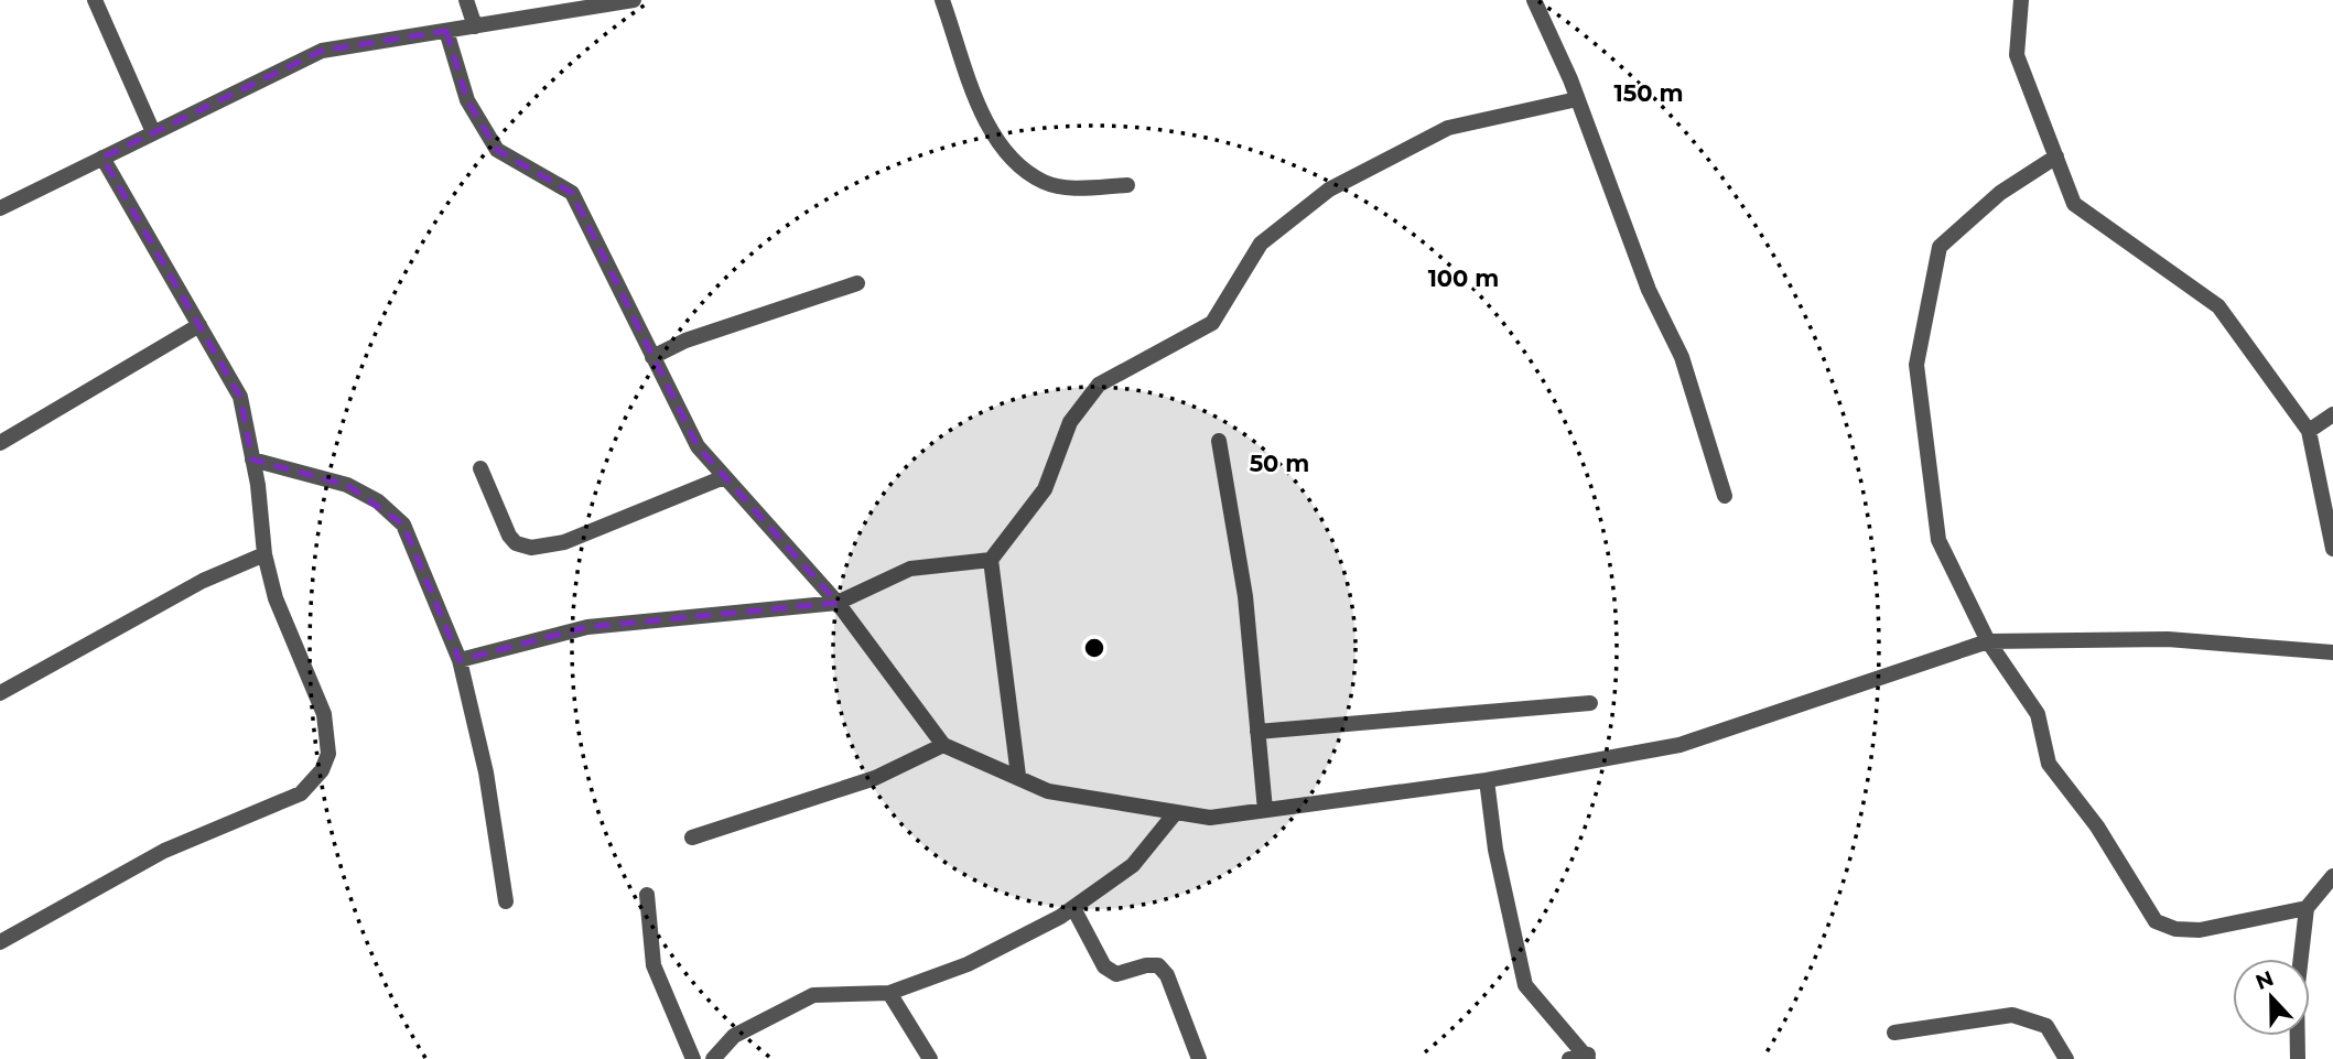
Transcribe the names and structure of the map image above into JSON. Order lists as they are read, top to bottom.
{
  "north": "top",
  "rings": ["150 m", "100 m", "50 m"]
}
